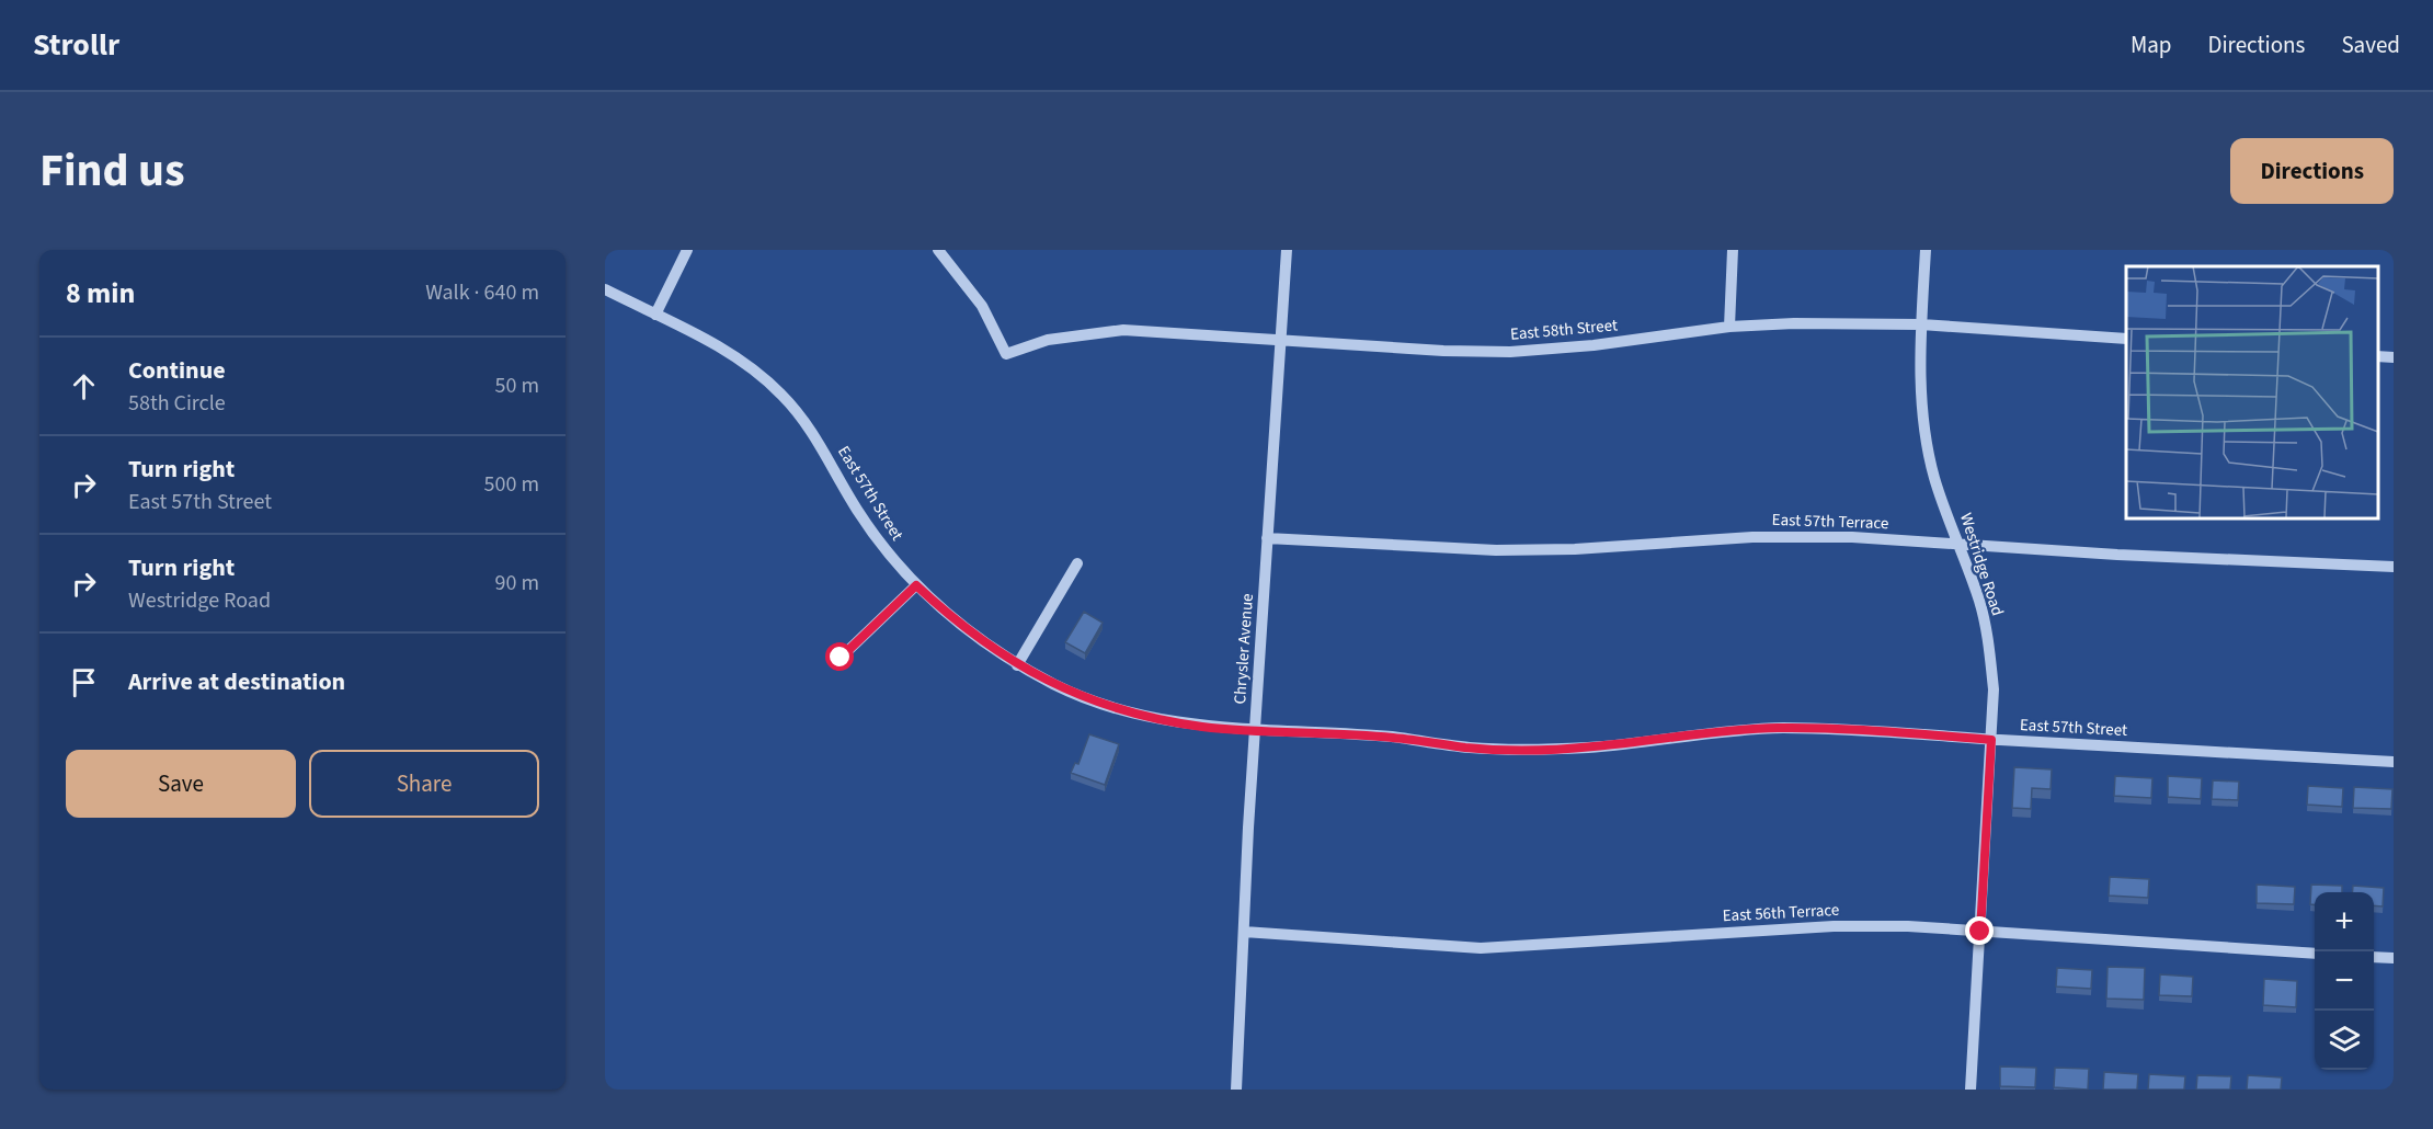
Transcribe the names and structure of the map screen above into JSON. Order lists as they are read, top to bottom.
{
  "streets": {
    "street": [
      "East 58th Street",
      "East 57th Street",
      "East 57th Terrace",
      "Westridge Road",
      "Chrysler Avenue",
      "East 56th Terrace"
    ]
  },
  "crossings": [
    ["East 58th Street", "Westridge Road"],
    ["East 58th Street", "Chrysler Avenue"],
    ["East 57th Street", "Westridge Road"],
    ["East 57th Street", "Chrysler Avenue"],
    ["East 57th Terrace", "Westridge Road"],
    ["East 57th Terrace", "Chrysler Avenue"],
    ["Westridge Road", "East 56th Terrace"],
    ["Chrysler Avenue", "East 56th Terrace"]
  ],
  "page": {
    "header": "Strollr",
    "nav": ["Map", "Directions", "Saved"],
    "title": "Find us",
    "buttons": [
      "Directions",
      ["Save", "Share"]
    ],
    "heading": ["8 min", "Walk · 640 m"],
    "list": [
      ["Continue", "58th Circle", "50 m"],
      ["Turn right", "East 57th Street", "500 m"],
      ["Turn right", "Westridge Road", "90 m"],
      "Arrive at destination"
    ],
    "map_buttons": ["+", "−"]
  }
}
